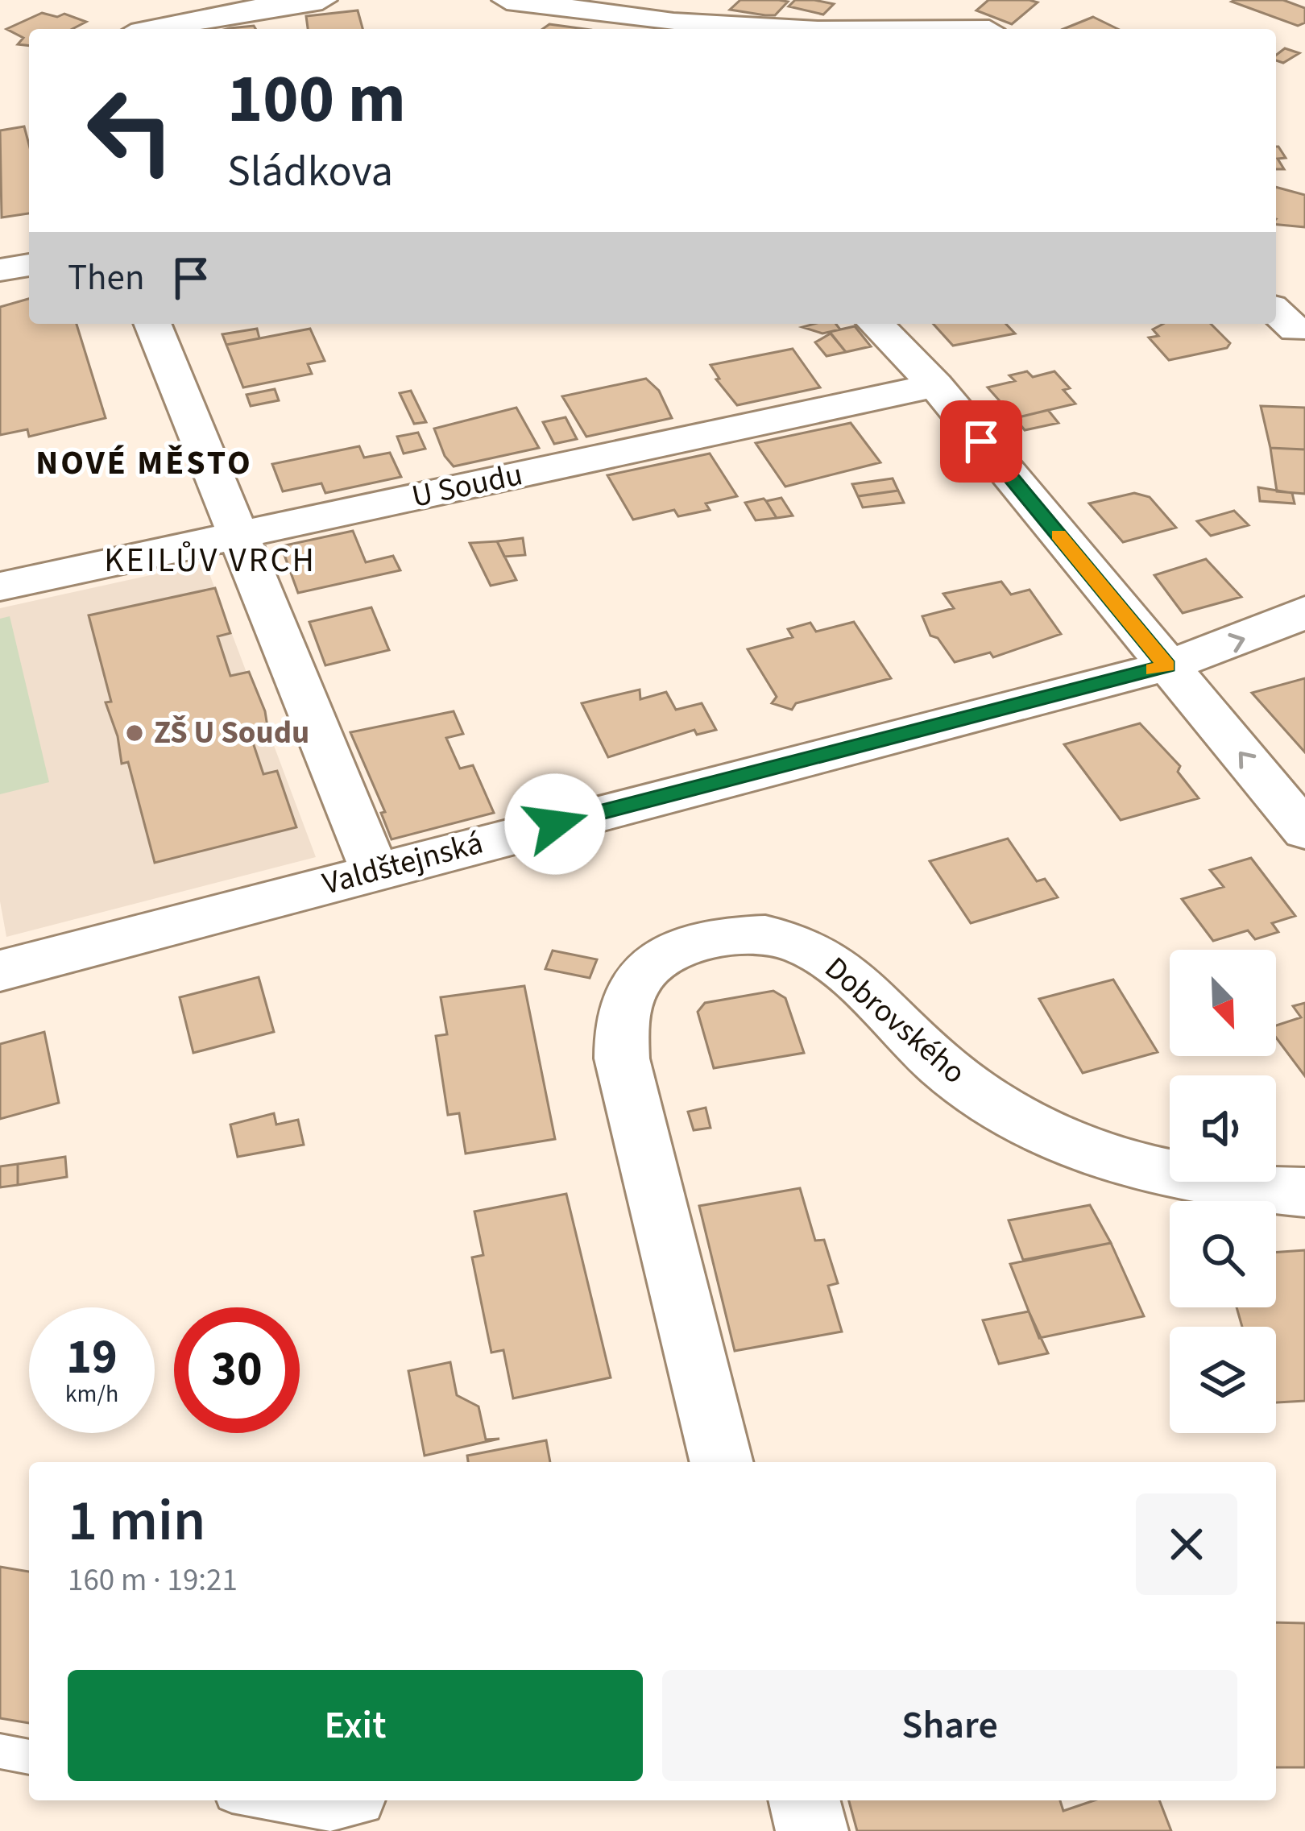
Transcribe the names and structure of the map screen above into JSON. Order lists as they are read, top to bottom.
{
  "streets": {
    "street": ["U Soudu", "Valdštejnská", "Dobrovského"]
  },
  "districts": ["NOVÉ MĚSTO", "KEILŮV VRCH"],
  "places": ["ZŠ U Soudu"],
  "north": "bottom right",
  "page": {
    "turn": ["100 m", "Sládkova"],
    "then": "Then",
    "speed": "19 km/h",
    "limit": "30",
    "heading": ["1 min", "160 m · 19:21"],
    "buttons": ["Exit", "Share"]
  }
}
